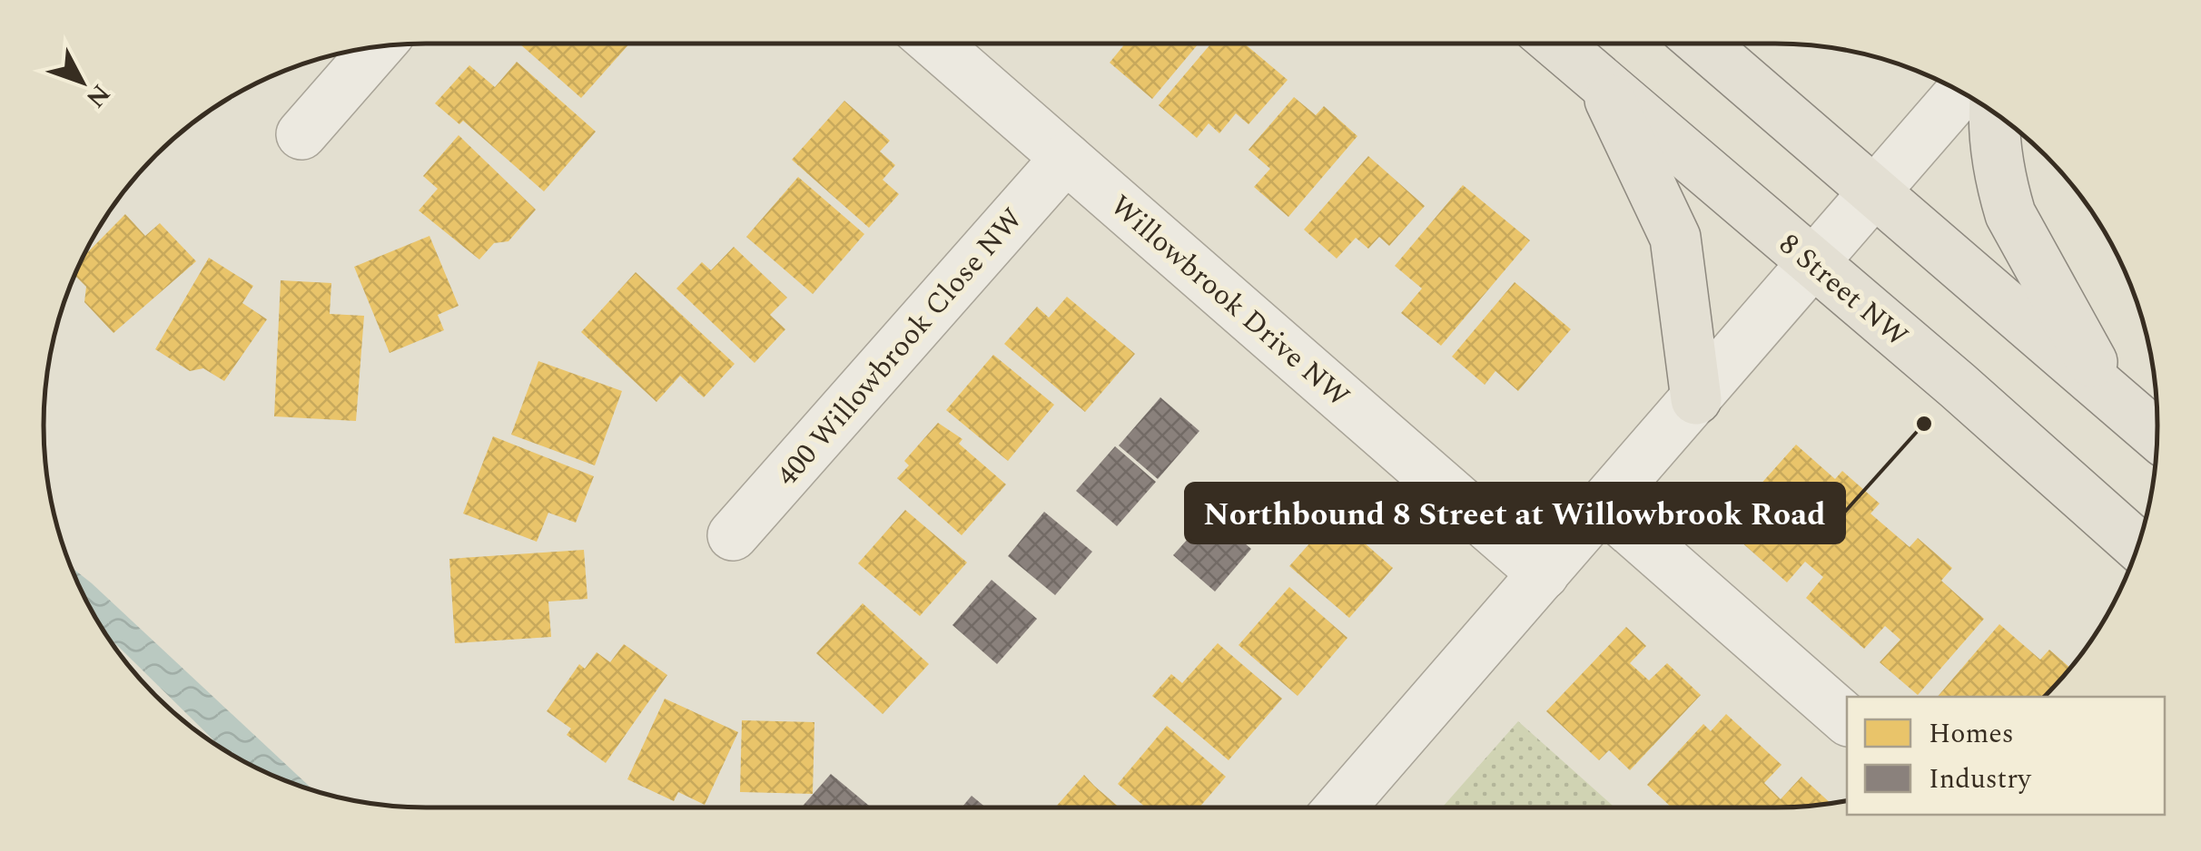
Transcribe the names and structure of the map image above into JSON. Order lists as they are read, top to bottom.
{
  "streets": {
    "main road": ["8 Street NW"],
    "street": ["Willowbrook Drive NW", "400 Willowbrook Close NW"]
  },
  "crossings": [
    ["Willowbrook Drive NW", "400 Willowbrook Close NW"]
  ],
  "places": ["Northbound 8 Street at Willowbrook Road"],
  "legend": ["Homes", "Industry"],
  "north": "bottom right"
}
